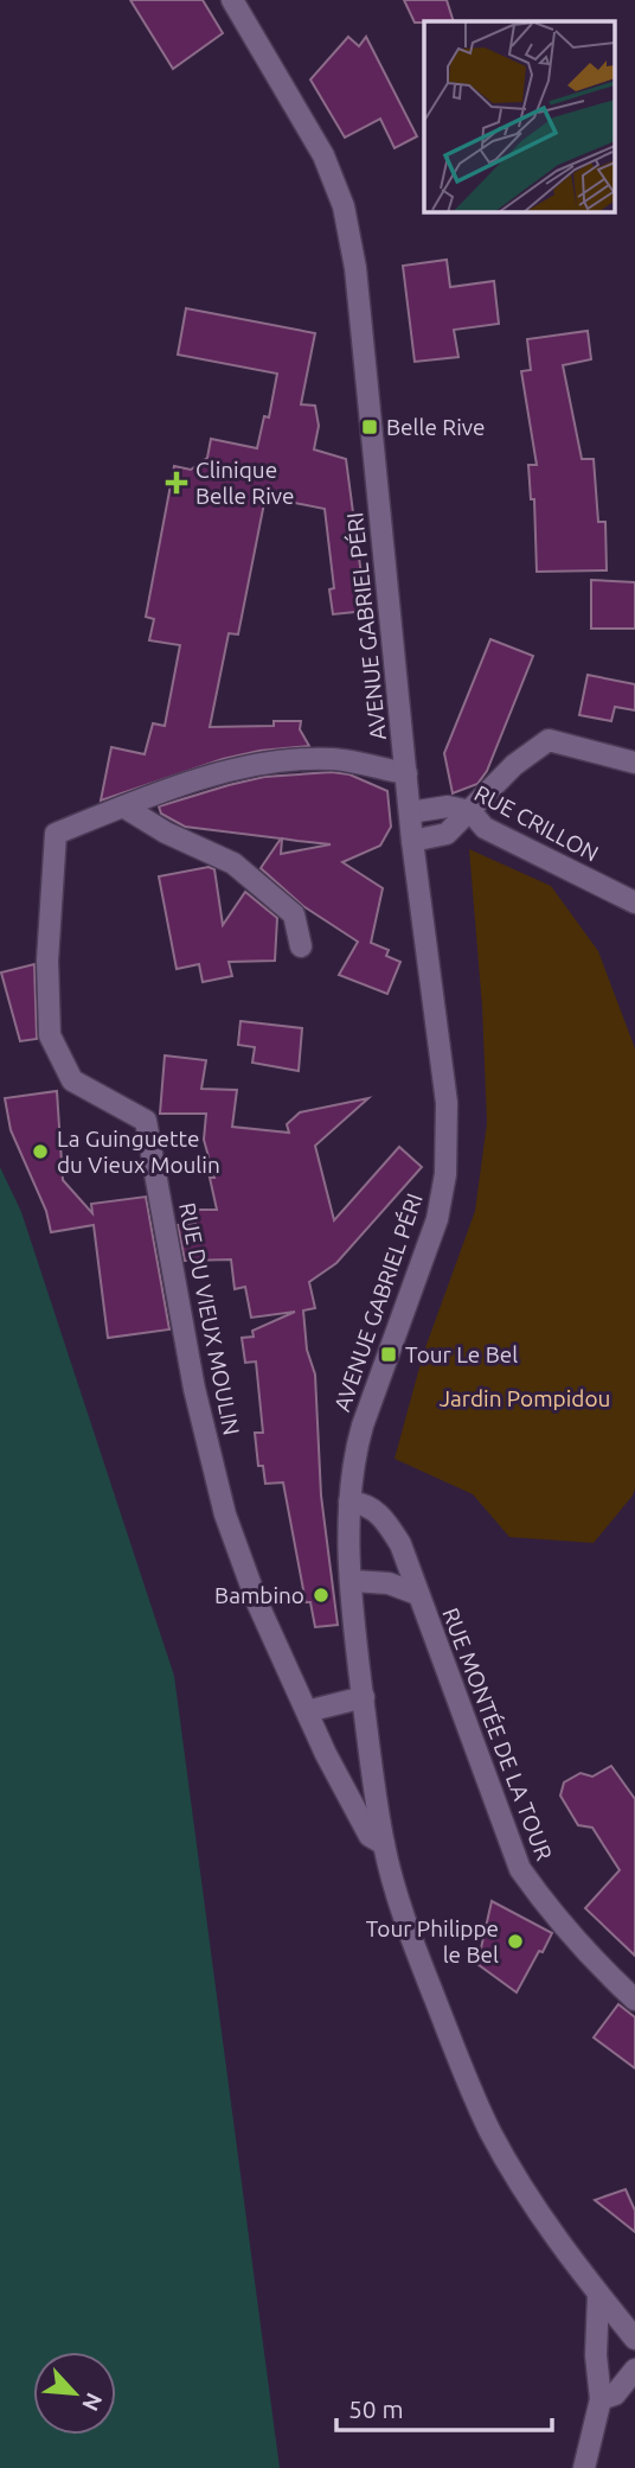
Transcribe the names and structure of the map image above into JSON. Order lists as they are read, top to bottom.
{
  "streets": {
    "street": [
      "AVENUE GABRIEL PÉRI",
      "RUE CRILLON",
      "RUE DU VIEUX MOULIN",
      "RUE MONTÉE DE LA TOUR"
    ]
  },
  "crossings": [
    ["AVENUE GABRIEL PÉRI", "RUE CRILLON"],
    ["AVENUE GABRIEL PÉRI", "RUE DU VIEUX MOULIN"],
    ["AVENUE GABRIEL PÉRI", "RUE MONTÉE DE LA TOUR"]
  ],
  "parks": ["Jardin Pompidou"],
  "places": {
    "transit": ["Belle Rive", "Tour Le Bel"],
    "health": ["Clinique Belle Rive"],
    "other": ["La Guinguette du Vieux Moulin", "Bambino", "Tour Philippe le Bel"]
  },
  "scale_bar": "50 m",
  "north": "bottom right"
}
